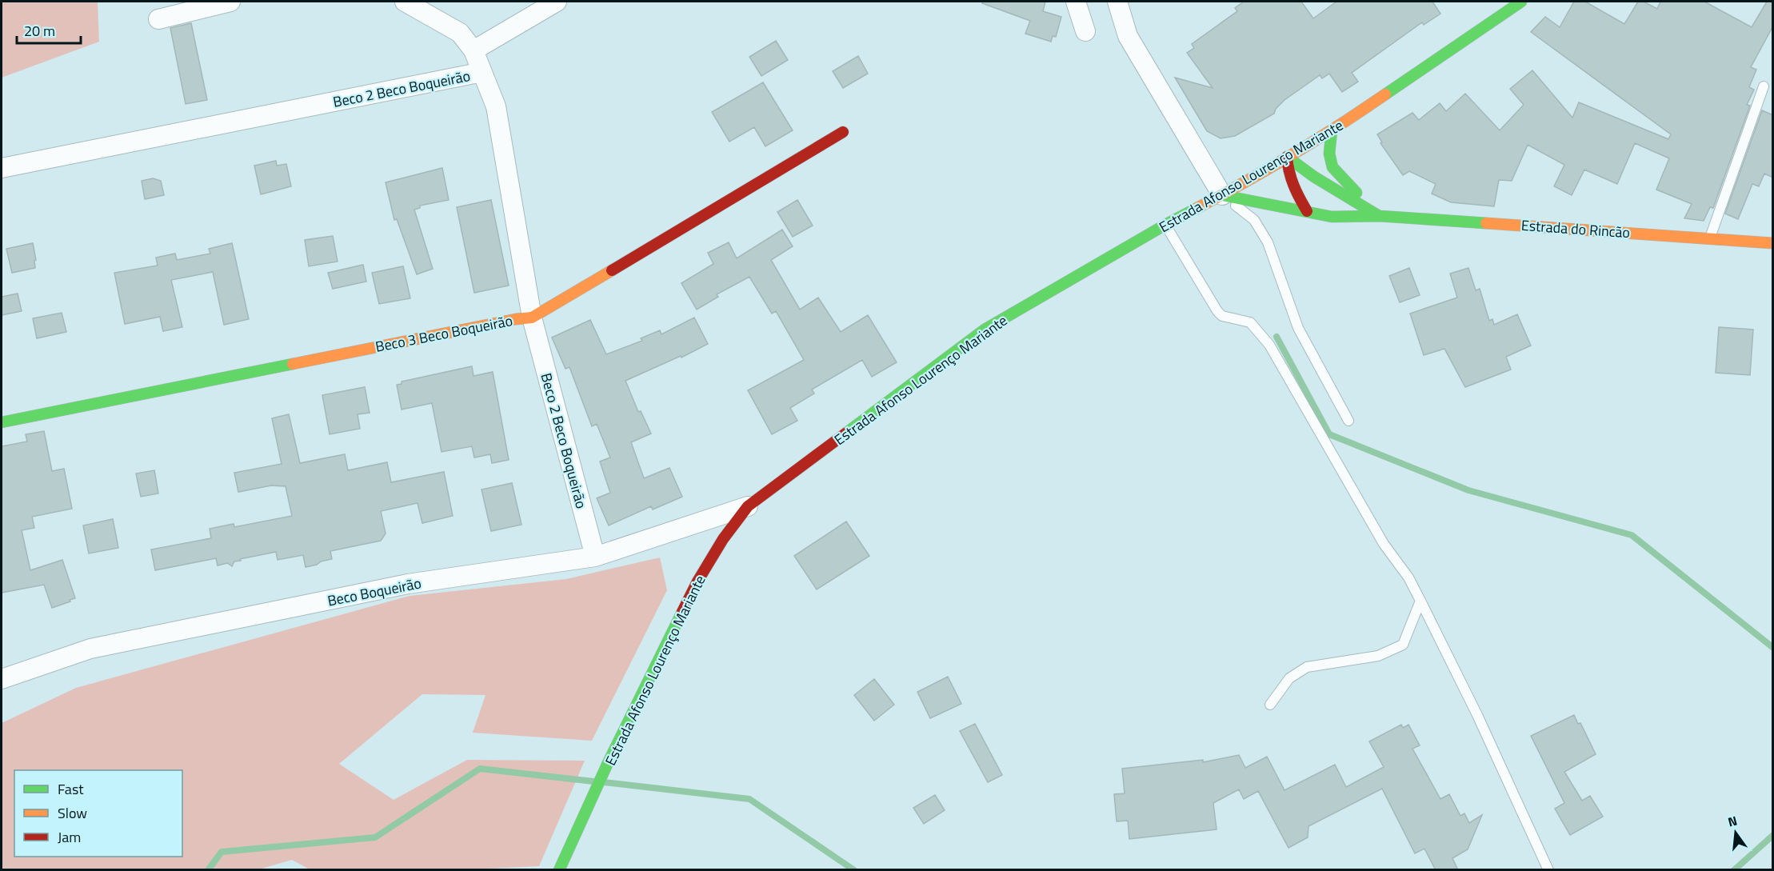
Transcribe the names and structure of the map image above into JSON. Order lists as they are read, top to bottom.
{
  "streets": {
    "street": [
      "Beco 2 Beco Boqueirão",
      "Estrada Afonso Lourenço Mariante",
      "Estrada do Rincão",
      "Beco 3 Beco Boqueirão",
      "Beco Boqueirão"
    ]
  },
  "crossings": [
    ["Beco 2 Beco Boqueirão", "Beco 3 Beco Boqueirão"],
    ["Beco 2 Beco Boqueirão", "Beco Boqueirão"],
    ["Estrada Afonso Lourenço Mariante", "Estrada do Rincão"],
    ["Estrada Afonso Lourenço Mariante", "Beco Boqueirão"]
  ],
  "legend": ["Fast", "Slow", "Jam"],
  "scale_bar": "20 m",
  "north": "top"
}
